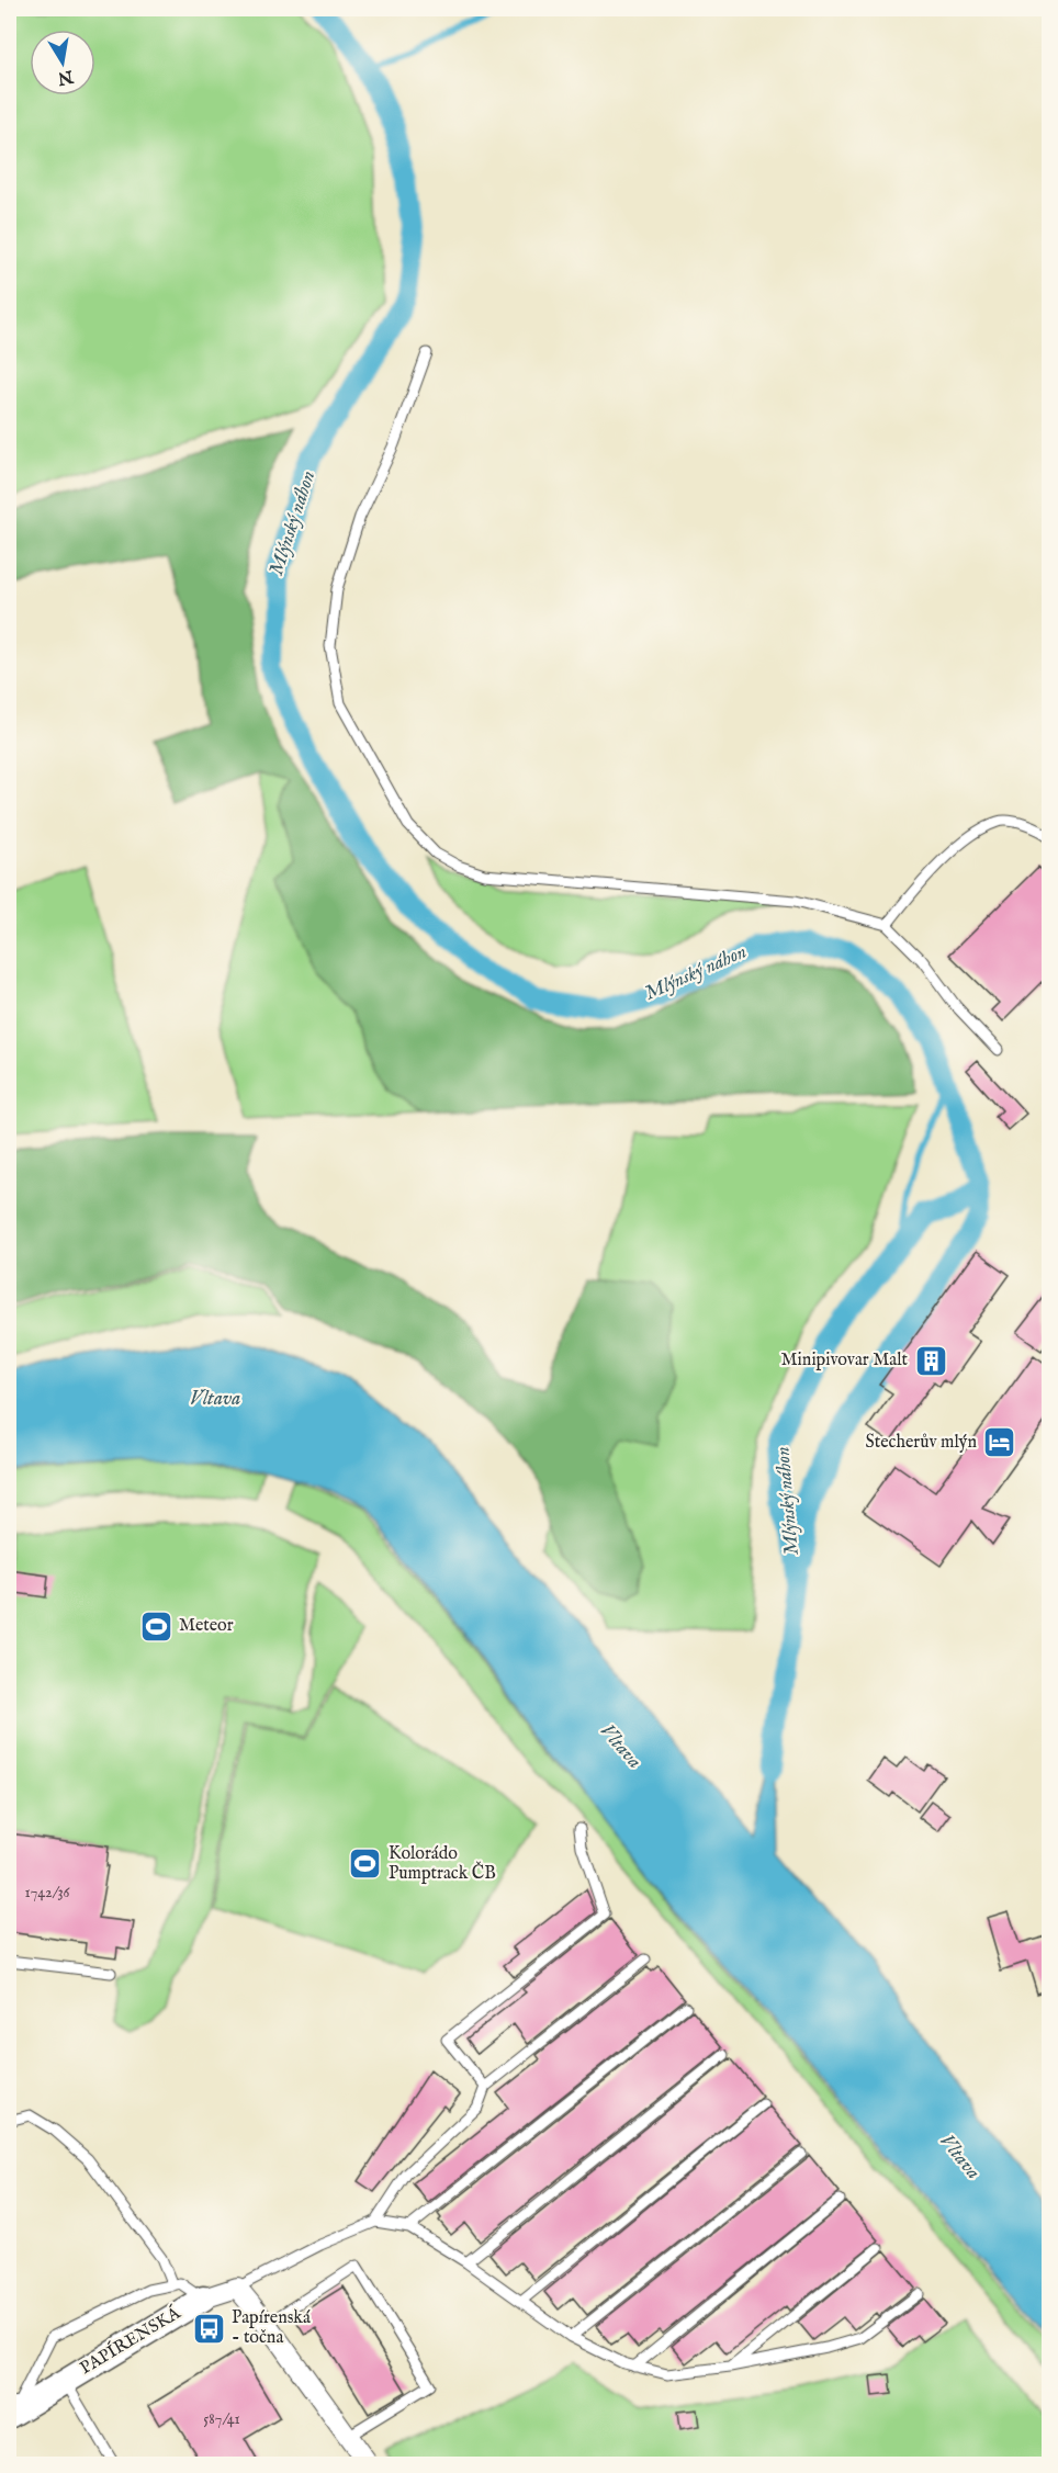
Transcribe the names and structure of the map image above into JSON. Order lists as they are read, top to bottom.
{
  "streets": {
    "street": ["PAPÍRENSKÁ"]
  },
  "water": ["Mlýnský náhon", "Vltava"],
  "places": {
    "building": ["Minipivovar Malt"],
    "hotel": ["Stecherův mlýn"],
    "sports": ["Meteor", "Kolorádo Pumptrack ČB"],
    "bus stop": ["Papírenská - točna"]
  },
  "house_numbers": ["1742/36", "587/41"],
  "north": "bottom"
}
